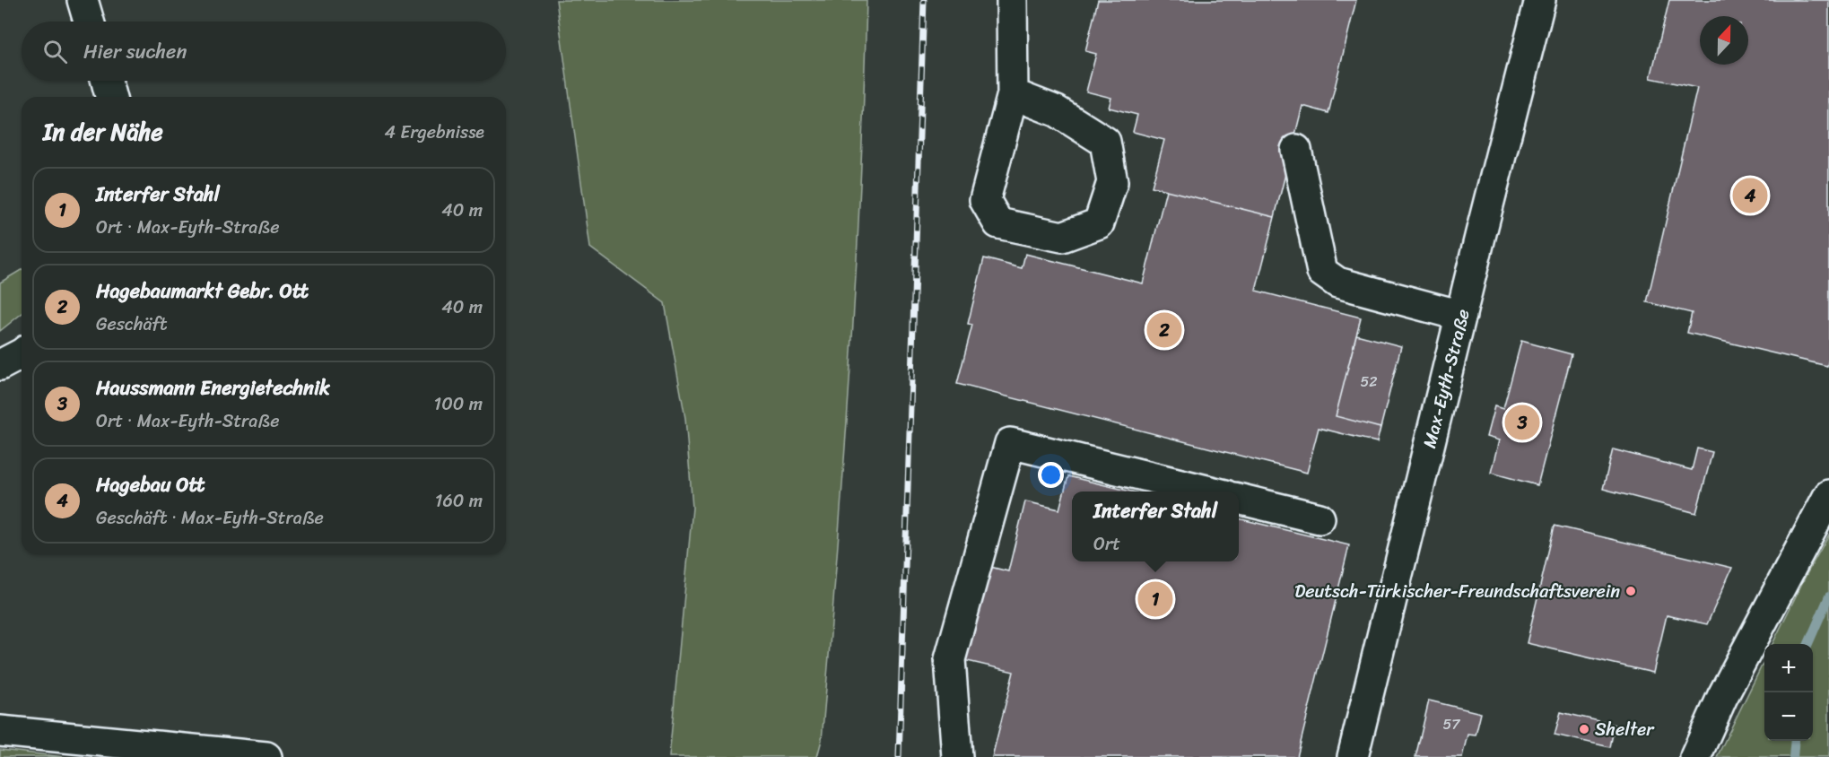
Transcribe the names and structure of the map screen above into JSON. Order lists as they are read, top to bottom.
{
  "streets": {
    "street": ["Max-Eyth-Straße"]
  },
  "places": ["Deutsch-Türkischer-Freundschaftsverein", "Shelter"],
  "house_numbers": ["52", "57"],
  "north": "top",
  "page": {
    "search": "Hier suchen",
    "heading": ["In der Nähe", "4 Ergebnisse"],
    "list": [
      {
        "mark": "1",
        "name": "Interfer Stahl",
        "note": "Ort · Max-Eyth-Straße",
        "value": "40 m"
      },
      {
        "mark": "2",
        "name": "Hagebaumarkt Gebr. Ott",
        "note": "Geschäft",
        "value": "40 m"
      },
      {
        "mark": "3",
        "name": "Haussmann Energietechnik",
        "note": "Ort · Max-Eyth-Straße",
        "value": "100 m"
      },
      {
        "mark": "4",
        "name": "Hagebau Ott",
        "note": "Geschäft · Max-Eyth-Straße",
        "value": "160 m"
      }
    ],
    "pins": [
      "4",
      "2",
      "3",
      "1"
    ],
    "popup": ["Interfer Stahl", "Ort"],
    "map_buttons": ["+", "−"]
  }
}
